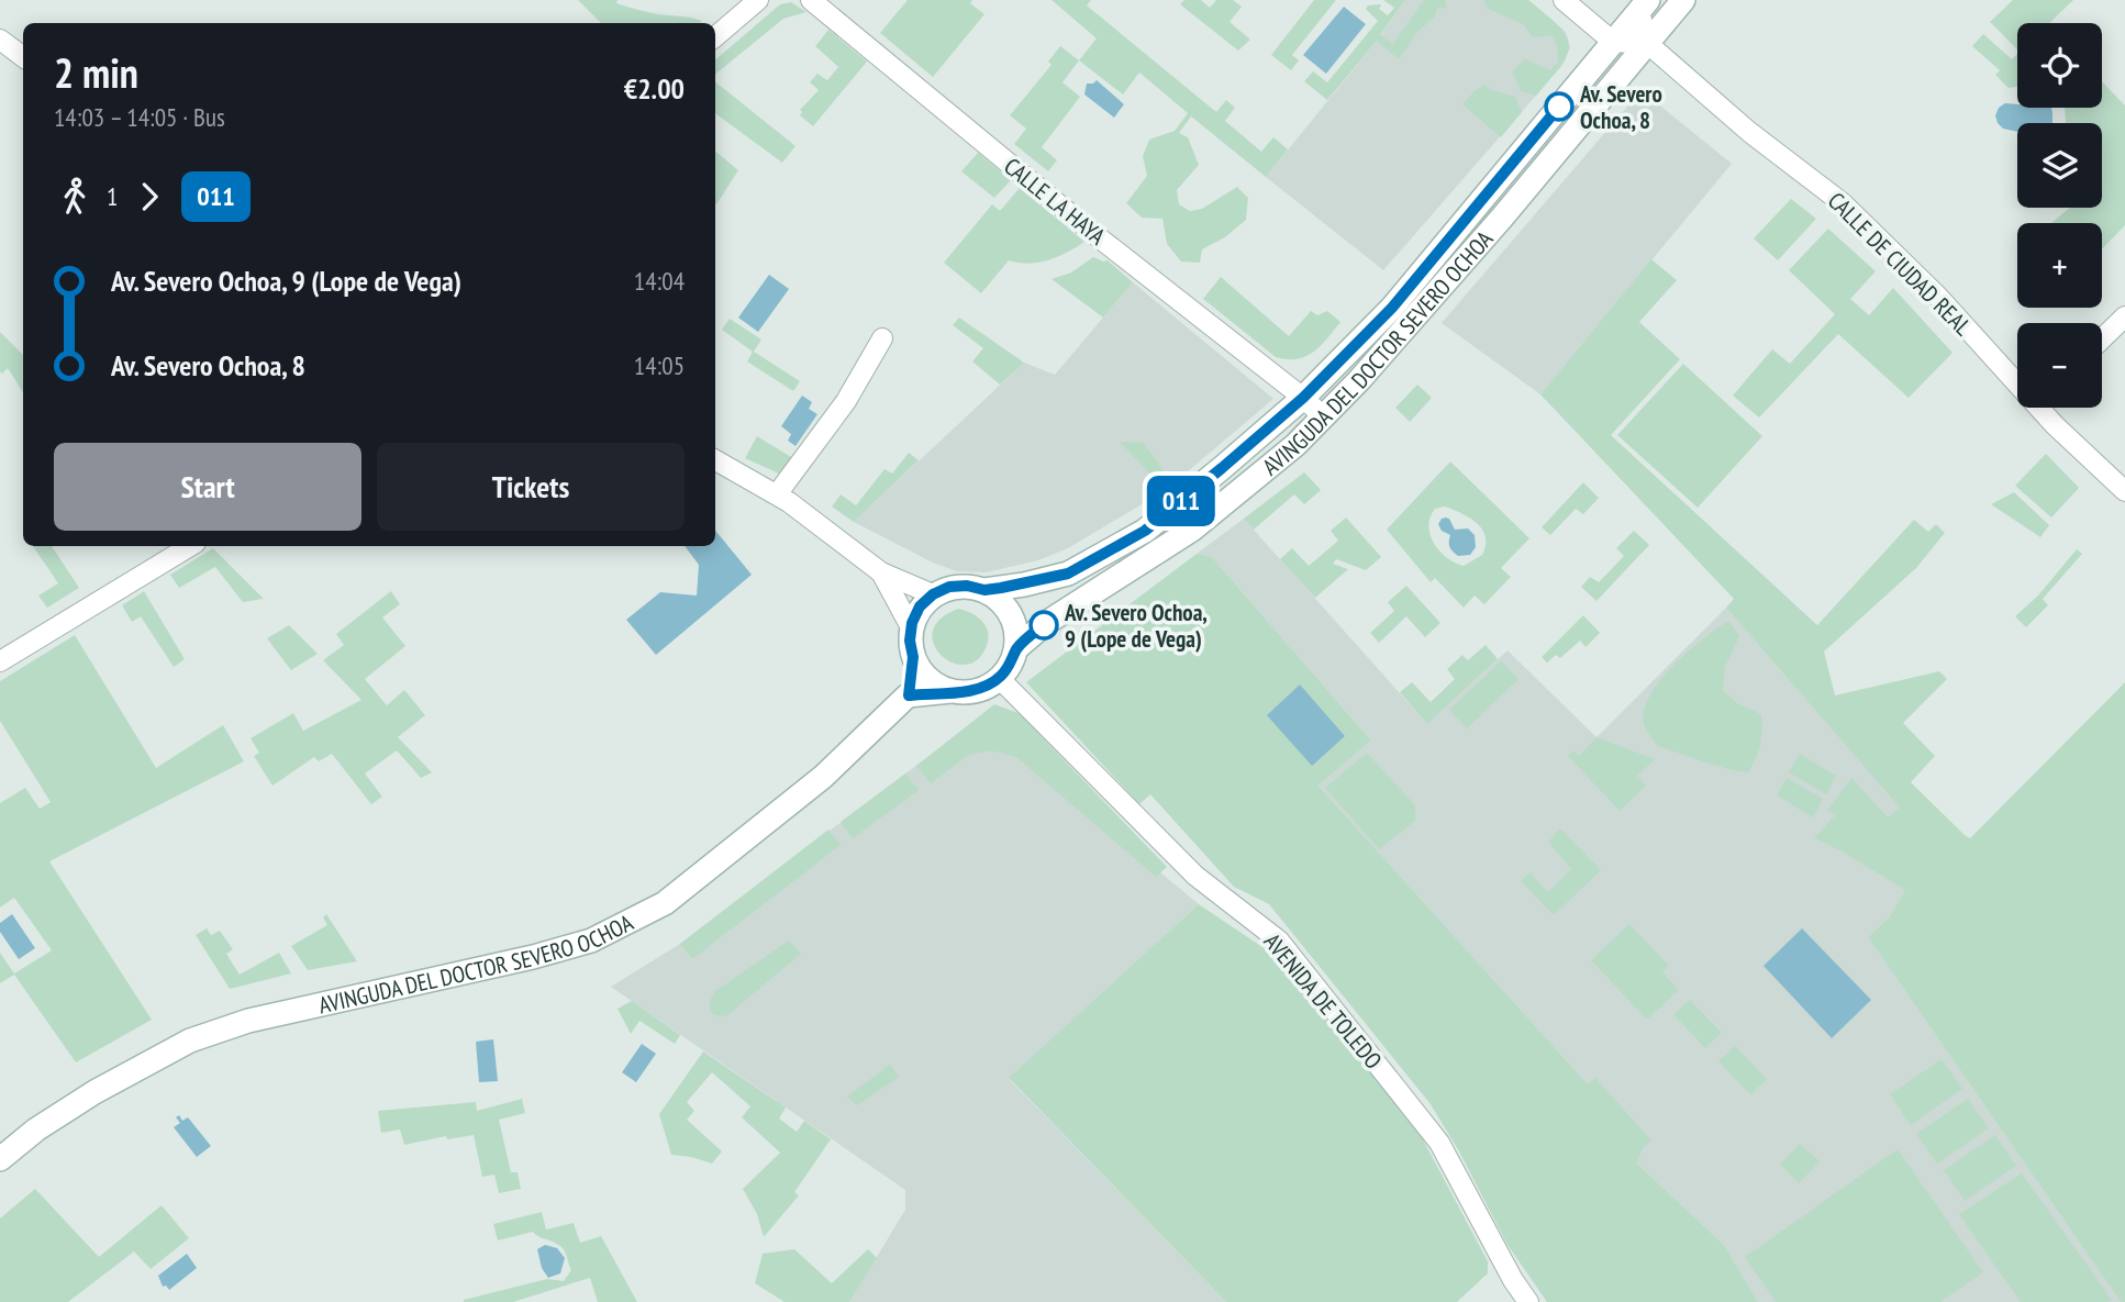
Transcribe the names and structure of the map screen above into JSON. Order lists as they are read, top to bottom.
{
  "streets": {
    "street": [
      "CALLE LA HAYA",
      "CALLE DE CIUDAD REAL",
      "AVINGUDA DEL DOCTOR SEVERO OCHOA",
      "AVENIDA DE TOLEDO"
    ]
  },
  "crossings": [
    ["CALLE LA HAYA", "AVINGUDA DEL DOCTOR SEVERO OCHOA"],
    ["CALLE DE CIUDAD REAL", "AVINGUDA DEL DOCTOR SEVERO OCHOA"],
    ["AVINGUDA DEL DOCTOR SEVERO OCHOA", "AVENIDA DE TOLEDO"]
  ],
  "places": ["Av. Severo Ochoa, 8", "Av. Severo Ochoa, 9 (Lope de Vega)"],
  "lines": ["bus line 011"],
  "page": {
    "on_map": "011",
    "map_buttons": ["+", "−"],
    "heading": ["2 min", "14:03 – 14:05 · Bus", "€2.00"],
    "legs": ["1", "011"],
    "list": [
      {
        "name": "Av. Severo Ochoa, 9 (Lope de Vega)",
        "value": "14:04"
      },
      {
        "name": "Av. Severo Ochoa, 8",
        "value": "14:05"
      }
    ],
    "buttons": ["Start", "Tickets"]
  }
}
